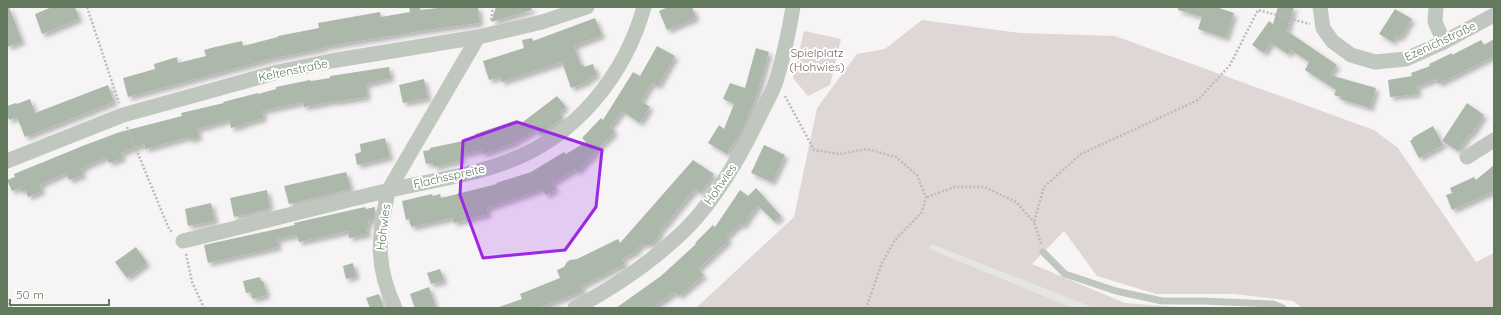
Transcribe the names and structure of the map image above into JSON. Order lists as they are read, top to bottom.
{
  "streets": {
    "street": [
      "Ezenichstraße",
      "Keltenstraße",
      "Flachsspreite",
      "Hohwies"
    ]
  },
  "crossings": [
    ["Keltenstraße", "Hohwies"],
    ["Flachsspreite", "Hohwies"]
  ],
  "parks": ["Spielplatz (Hohwies)"],
  "scale_bar": "50 m"
}
